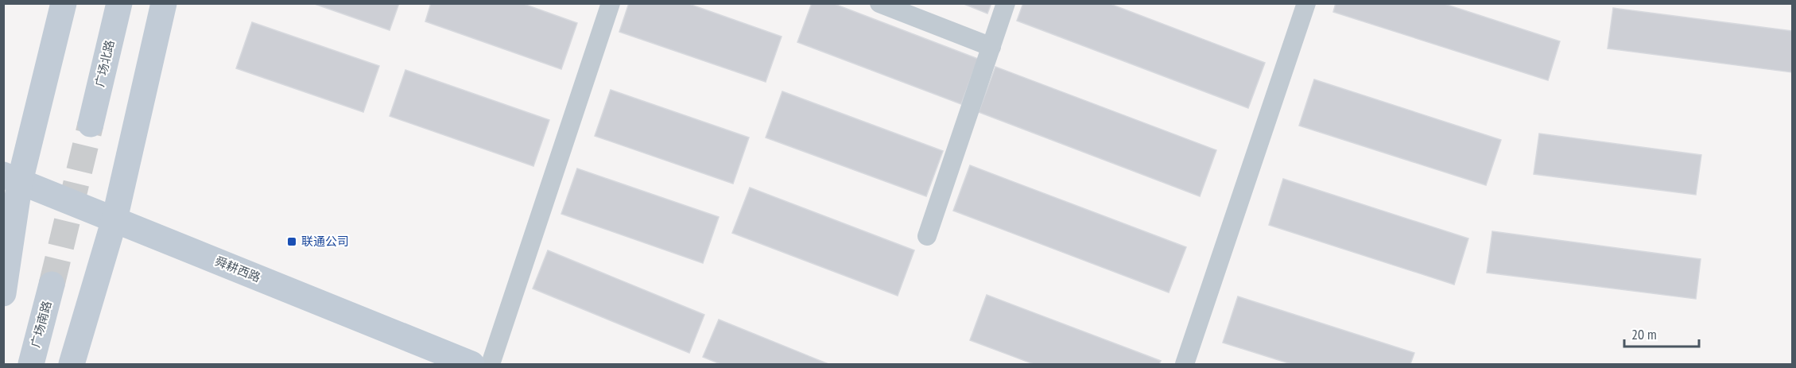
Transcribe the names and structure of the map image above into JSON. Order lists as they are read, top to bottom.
{
  "streets": {
    "main road": ["广场北路", "舜耕西路", "广场南路"]
  },
  "places": {
    "transit": ["联通公司"]
  },
  "scale_bar": "20 m"
}
